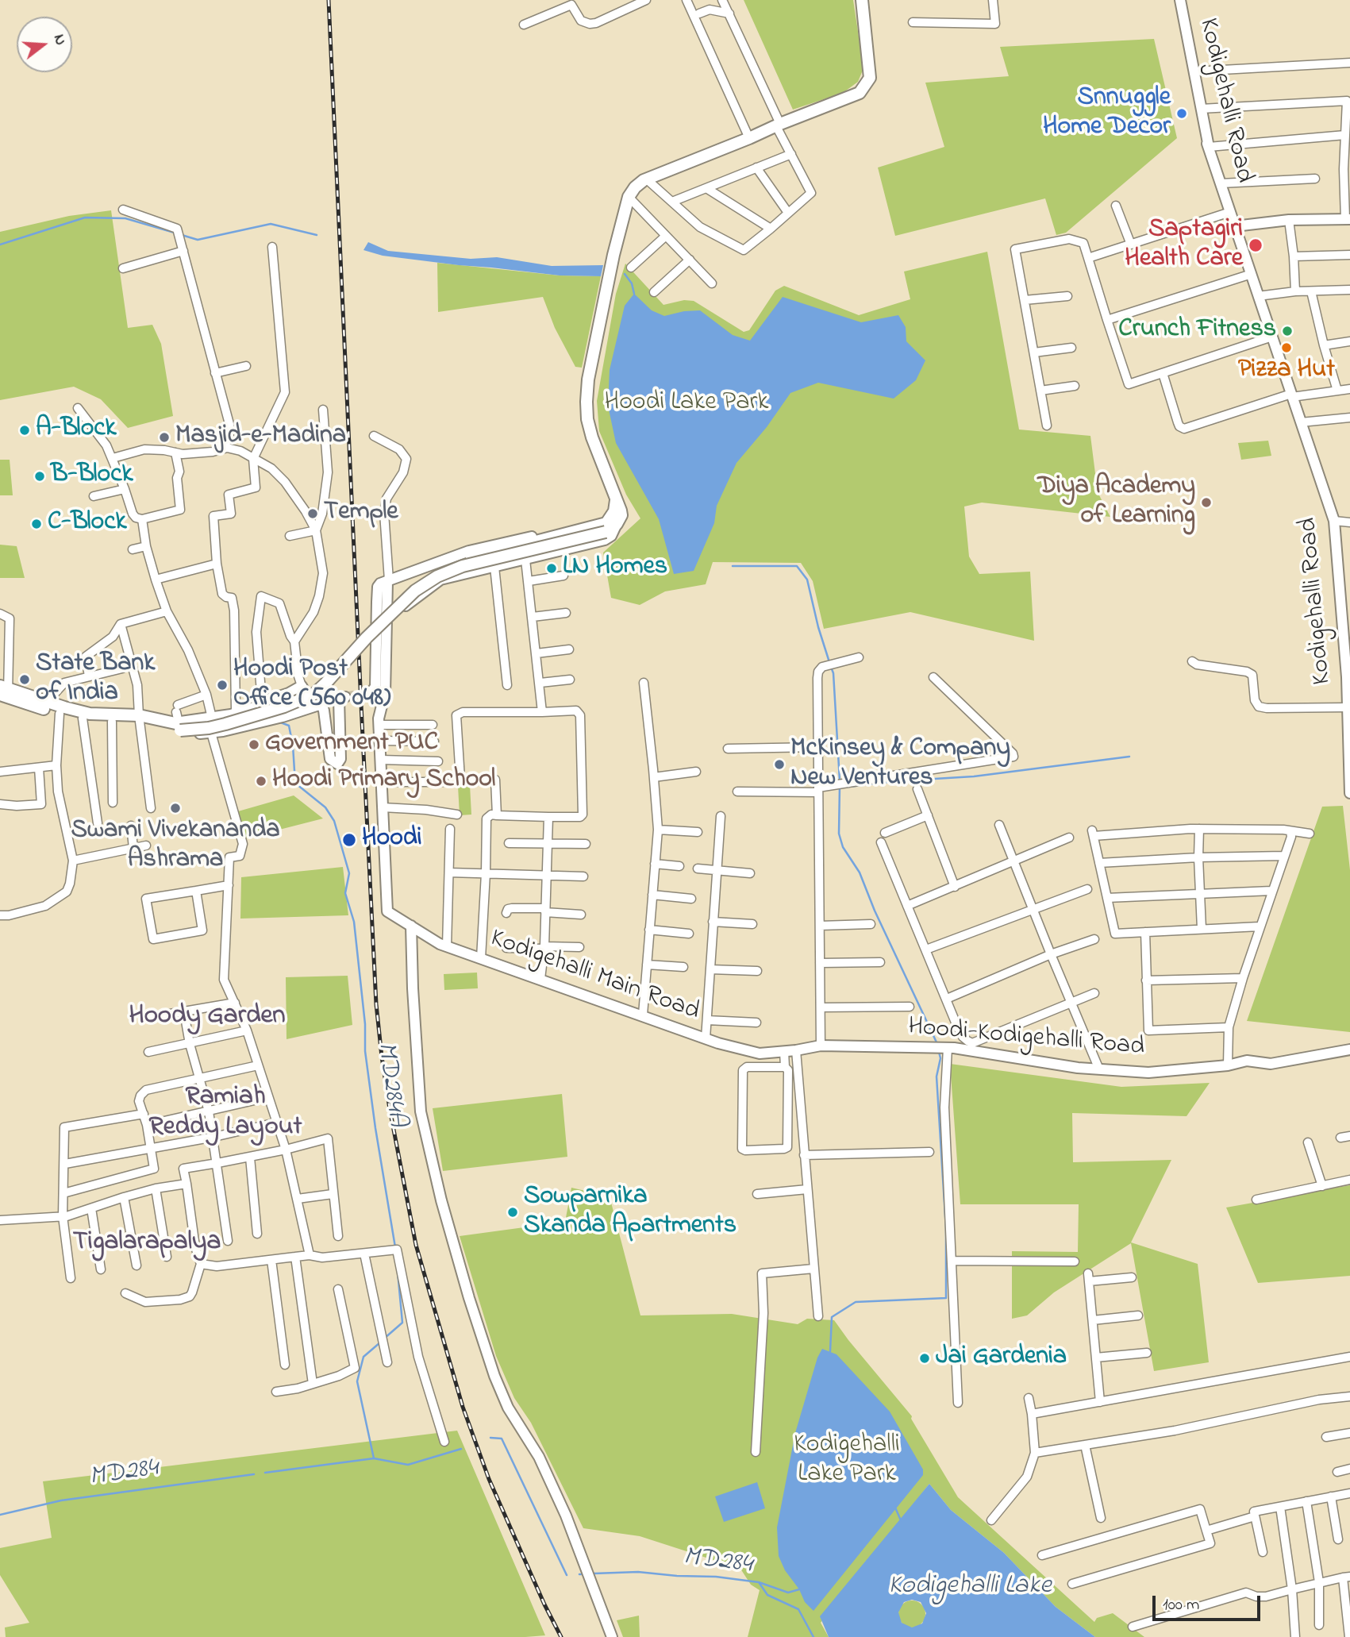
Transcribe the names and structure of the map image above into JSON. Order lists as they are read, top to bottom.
{
  "streets": {
    "street": ["Kodigehalli Road", "Kodigehalli Main Road", "Hoodi-Kodigehalli Road"]
  },
  "crossings": [
    ["Kodigehalli Main Road", "Hoodi-Kodigehalli Road"]
  ],
  "districts": ["Hoody Garden", "Ramiah Reddy Layout", "Tigalarapalya"],
  "water": ["MD284A", "MD284", "Kodigehalli Lake"],
  "parks": ["Hoodi Lake Park", "Kodigehalli Lake Park"],
  "places": [
    "Snnuggle Home Decor",
    "Saptagiri Health Care",
    "Crunch Fitness",
    "Pizza Hut",
    "A-Block",
    "Masjid-e-Madina",
    "B-Block",
    "Diya Academy of Learning",
    "Temple",
    "C-Block",
    "LN Homes",
    "State Bank of India",
    "Hoodi Post Office (560 048)",
    "Government PUC",
    "McKinsey & Company New Ventures",
    "Hoodi Primary School",
    "Swami Vivekananda Ashrama",
    "Hoodi",
    "Sowparnika Skanda Apartments",
    "Jai Gardenia"
  ],
  "scale_bar": "100 m",
  "north": "right"
}
